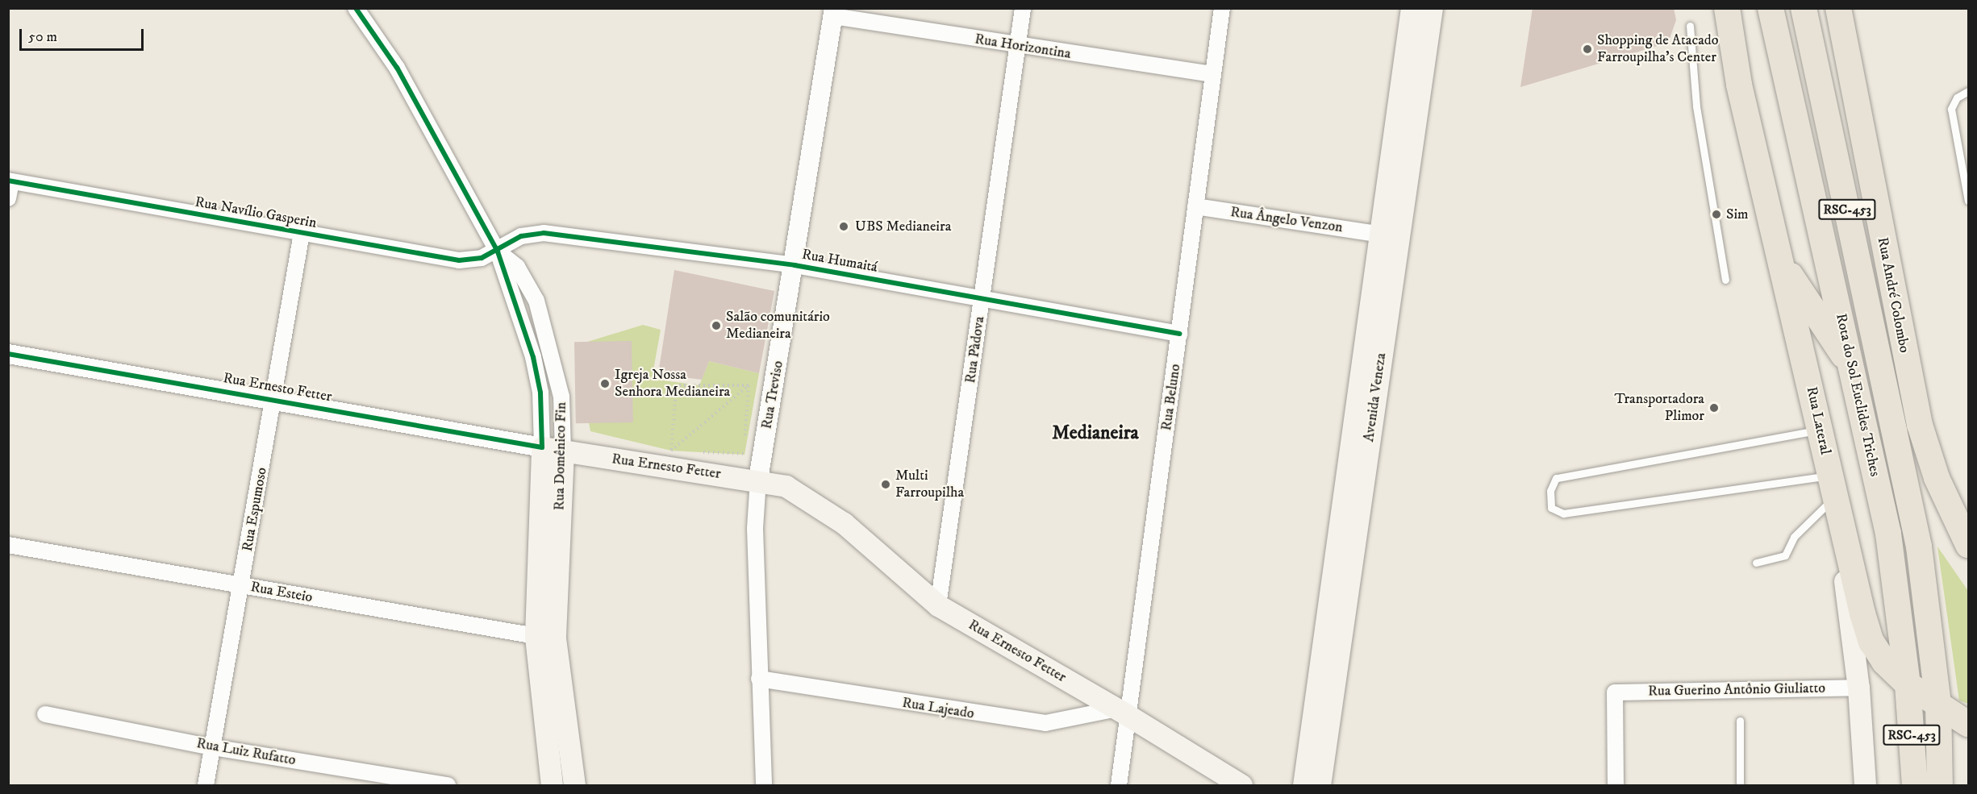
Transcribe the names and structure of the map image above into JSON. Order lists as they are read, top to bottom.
{
  "streets": {
    "highway": [
      "RSC-453",
      "Rua André Colombo",
      "Rota do Sol Euclides Triches",
      "Rua Lateral"
    ],
    "main road": ["Rua Ernesto Fetter", "Avenida Veneza", "Rua Domênico Fin"],
    "street": [
      "Rua Horizontina",
      "Rua Navílio Gasperin",
      "Rua Ângelo Venzon",
      "Rua Humaitá",
      "Rua Pàdova",
      "Rua Treviso",
      "Rua Beluno",
      "Rua Espumoso",
      "Rua Esteio",
      "Rua Guerino Antônio Giuliatto",
      "Rua Lajeado",
      "Rua Luiz Rufatto"
    ]
  },
  "crossings": [
    ["Rua Horizontina", "Rua Pàdova"],
    ["Rua Horizontina", "Rua Treviso"],
    ["Rua Horizontina", "Rua Beluno"],
    ["Rua Navílio Gasperin", "Rua Humaitá"],
    ["Rua Navílio Gasperin", "Rua Domênico Fin"],
    ["Rua Navílio Gasperin", "Rua Espumoso"],
    ["Rua Ângelo Venzon", "Rua Beluno"],
    ["Rua Ângelo Venzon", "Avenida Veneza"],
    ["Rua Humaitá", "Rua Pàdova"],
    ["Rua Humaitá", "Rua Treviso"],
    ["Rua Humaitá", "Rua Beluno"],
    ["Rua Humaitá", "Rua Domênico Fin"],
    ["Rua Pàdova", "Rua Ernesto Fetter"],
    ["Rua Ernesto Fetter", "Rua Treviso"],
    ["Rua Ernesto Fetter", "Rua Beluno"],
    ["Rua Ernesto Fetter", "Rua Domênico Fin"],
    ["Rua Ernesto Fetter", "Rua Espumoso"],
    ["Rua Ernesto Fetter", "Rua Lajeado"],
    ["Rua Treviso", "Rua Lajeado"],
    ["Rua Beluno", "Rua Lajeado"],
    ["Rua Lateral", "Rua Guerino Antônio Giuliatto"],
    ["Rua Domênico Fin", "Rua Esteio"],
    ["Rua Espumoso", "Rua Esteio"],
    ["Rua Espumoso", "Rua Luiz Rufatto"]
  ],
  "districts": ["Medianeira"],
  "places": [
    "Shopping de Atacado Farroupilha's Center",
    "Sim",
    "UBS Medianeira",
    "Salão comunitário Medianeira",
    "Igreja Nossa Senhora Medianeira",
    "Transportadora Plimor",
    "Multi Farroupilha"
  ],
  "scale_bar": "50 m"
}
